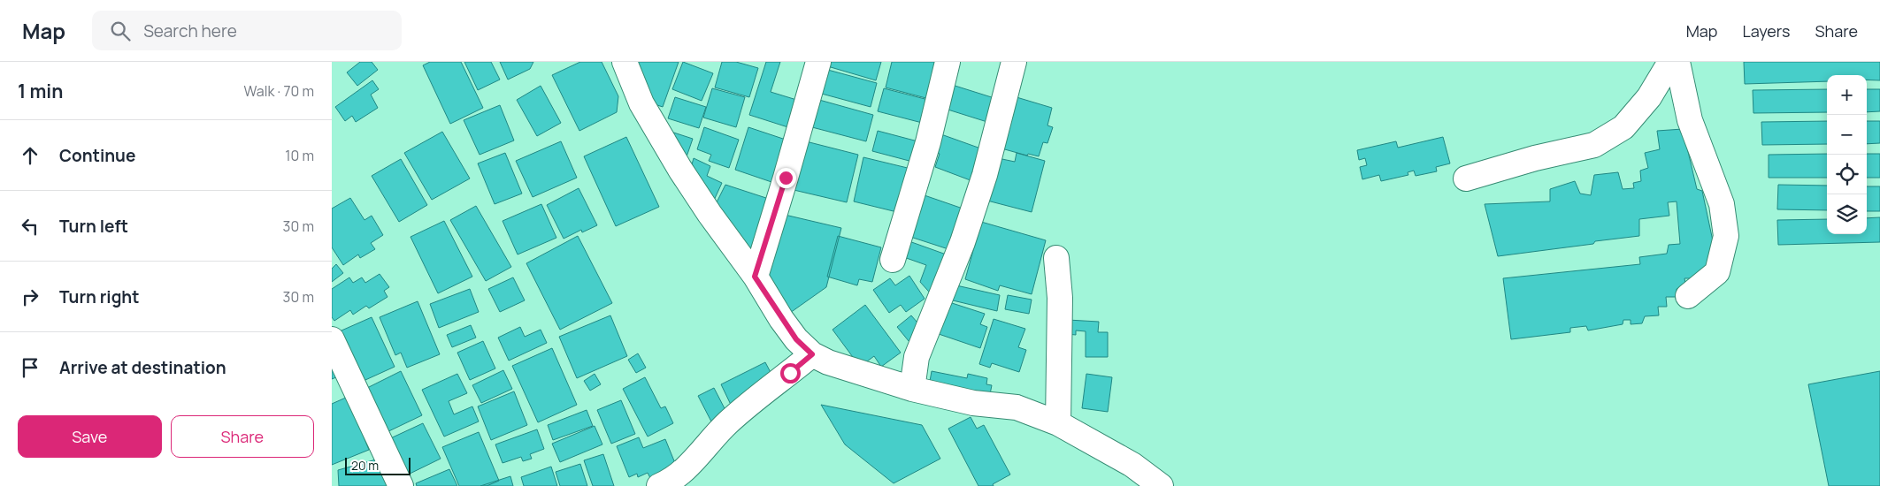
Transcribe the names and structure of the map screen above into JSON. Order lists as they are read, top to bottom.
{
  "scale_bar": "20 m",
  "page": {
    "header": "Map",
    "search": "Search here",
    "nav": ["Map", "Layers", "Share"],
    "heading": ["1 min", "Walk · 70 m"],
    "map_buttons": ["+", "−"],
    "list": [
      ["Continue", "10 m"],
      ["Turn left", "30 m"],
      ["Turn right", "30 m"],
      "Arrive at destination"
    ],
    "buttons": ["Save", "Share"],
    "scale": "20 m"
  }
}
